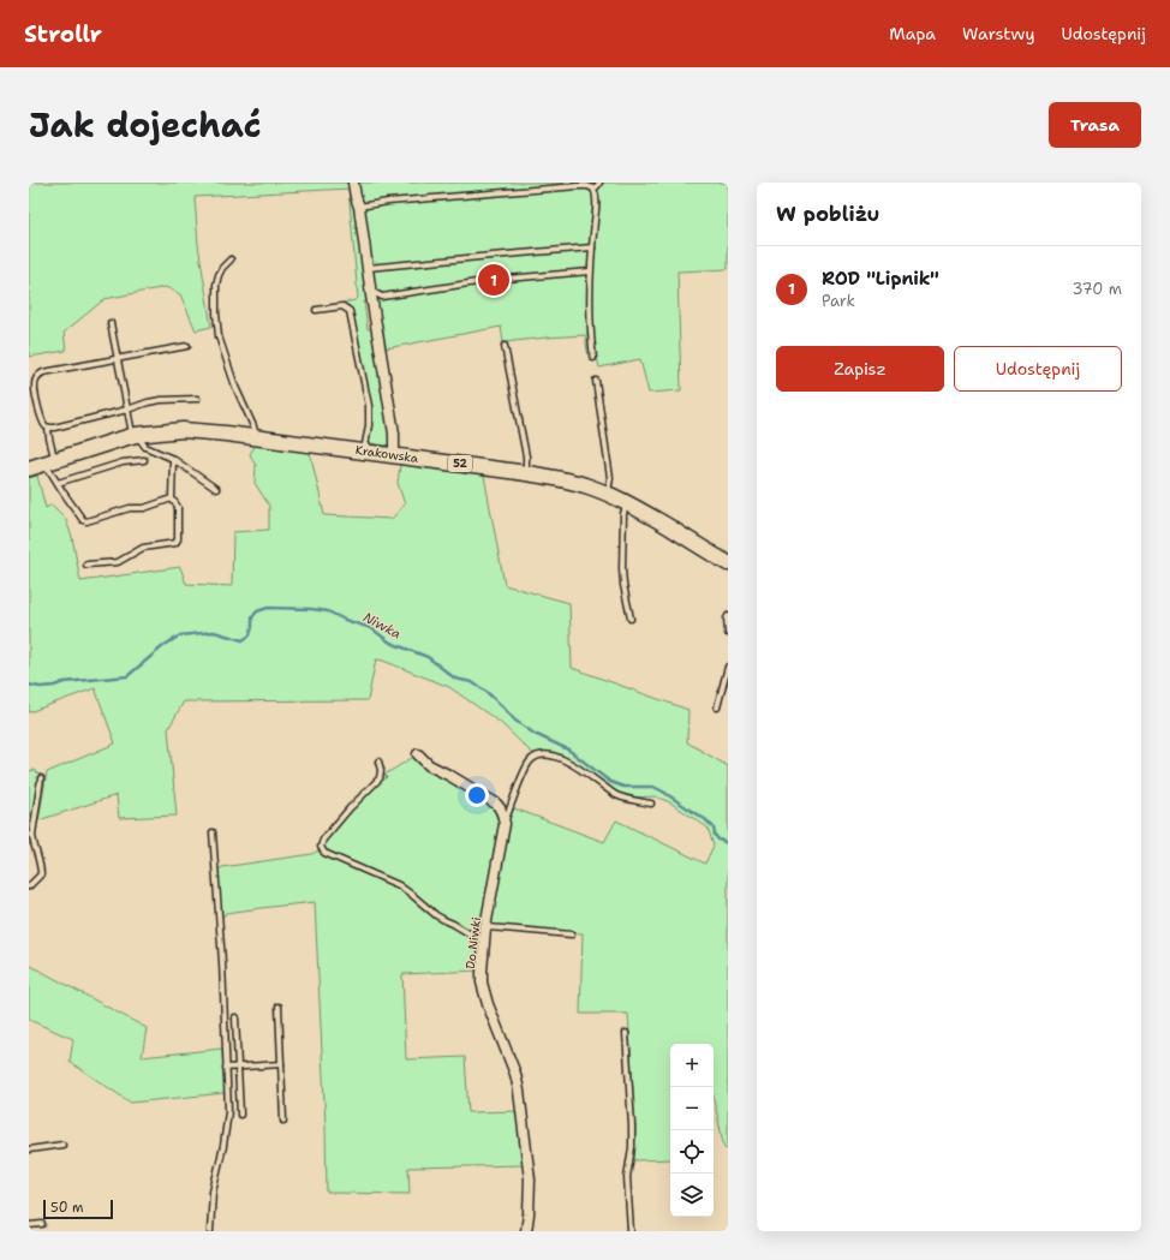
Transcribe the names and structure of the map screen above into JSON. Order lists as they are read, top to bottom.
{
  "streets": {
    "main road": ["Krakowska", "52"],
    "street": ["Do Niwki"]
  },
  "water": ["Niwka"],
  "scale_bar": "50 m",
  "page": {
    "header": "Strollr",
    "nav": ["Mapa", "Warstwy", "Udostępnij"],
    "title": "Jak dojechać",
    "buttons": [
      "Trasa",
      ["Zapisz", "Udostępnij"]
    ],
    "heading": "W pobliżu",
    "list": [
      {
        "mark": "1",
        "name": "ROD \"Lipnik\"",
        "note": "Park",
        "value": "370 m"
      }
    ],
    "pins": "1",
    "map_buttons": ["+", "−"],
    "scale": "50 m"
  }
}
